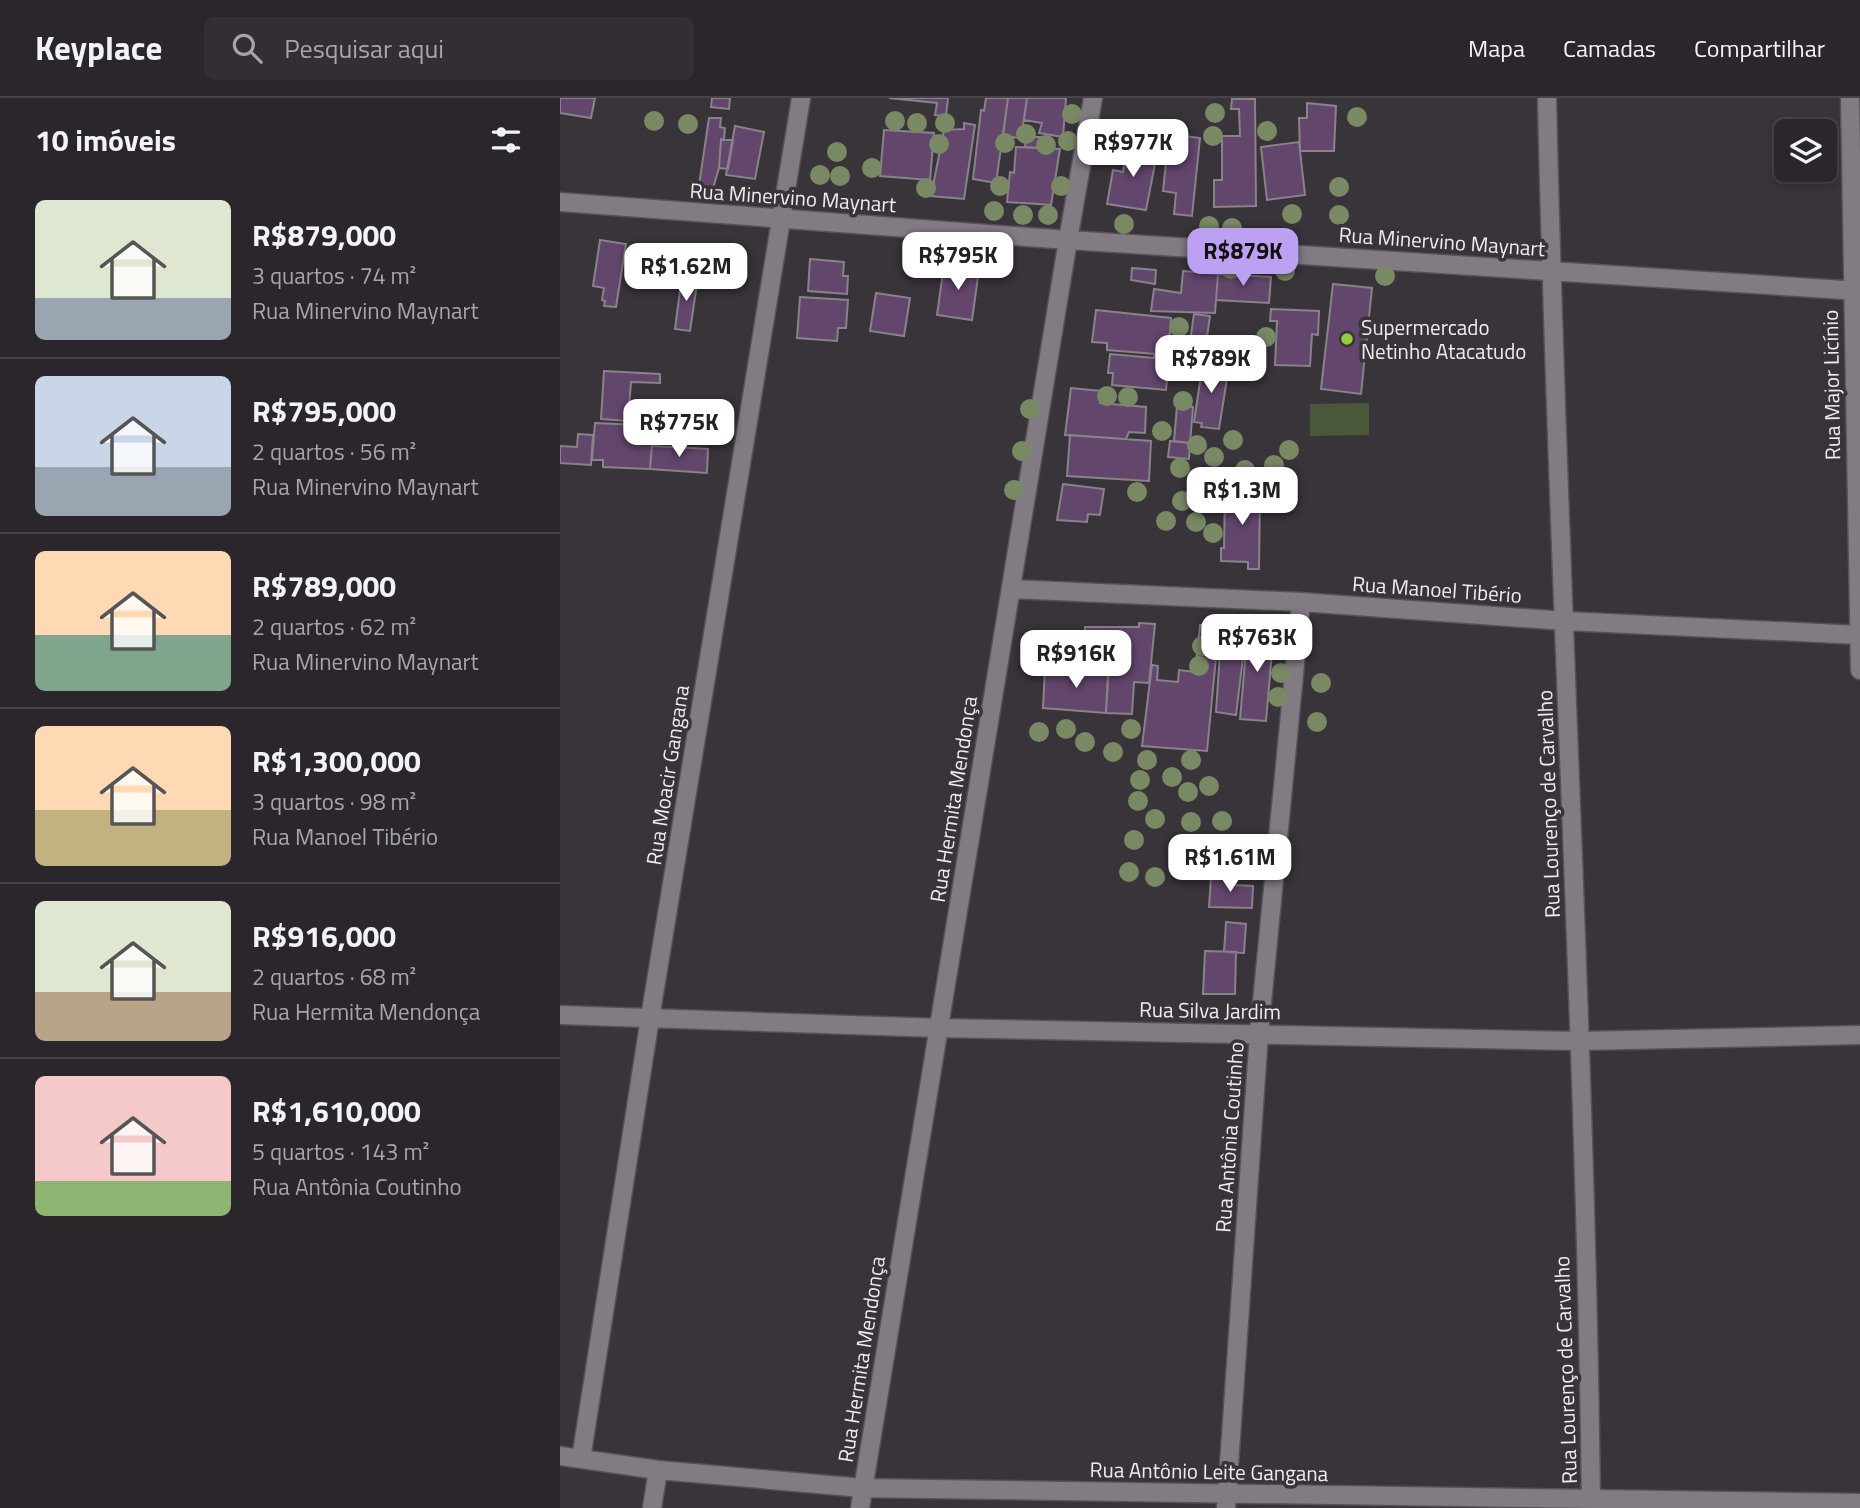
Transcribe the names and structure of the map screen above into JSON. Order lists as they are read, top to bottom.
{
  "streets": {
    "street": [
      "Rua Minervino Maynart",
      "Rua Major Licínio",
      "Rua Manoel Tibério",
      "Rua Moacir Gangana",
      "Rua Hermita Mendonça",
      "Rua Lourenço de Carvalho",
      "Rua Silva Jardim",
      "Rua Antônia Coutinho",
      "Rua Antônio Leite Gangana"
    ]
  },
  "crossings": [
    ["Rua Minervino Maynart", "Rua Major Licínio"],
    ["Rua Minervino Maynart", "Rua Moacir Gangana"],
    ["Rua Minervino Maynart", "Rua Hermita Mendonça"],
    ["Rua Minervino Maynart", "Rua Lourenço de Carvalho"],
    ["Rua Major Licínio", "Rua Manoel Tibério"],
    ["Rua Manoel Tibério", "Rua Hermita Mendonça"],
    ["Rua Manoel Tibério", "Rua Lourenço de Carvalho"],
    ["Rua Manoel Tibério", "Rua Antônia Coutinho"],
    ["Rua Moacir Gangana", "Rua Silva Jardim"],
    ["Rua Moacir Gangana", "Rua Antônio Leite Gangana"],
    ["Rua Hermita Mendonça", "Rua Silva Jardim"],
    ["Rua Hermita Mendonça", "Rua Antônio Leite Gangana"],
    ["Rua Lourenço de Carvalho", "Rua Silva Jardim"],
    ["Rua Lourenço de Carvalho", "Rua Antônio Leite Gangana"],
    ["Rua Silva Jardim", "Rua Antônia Coutinho"],
    ["Rua Antônia Coutinho", "Rua Antônio Leite Gangana"]
  ],
  "places": ["Supermercado Netinho Atacatudo"],
  "page": {
    "header": "Keyplace",
    "search": "Pesquisar aqui",
    "nav": ["Mapa", "Camadas", "Compartilhar"],
    "heading": "10 imóveis",
    "price": [
      "R$977K",
      "R$879K",
      "R$795K",
      "R$1.62M",
      "R$789K",
      "R$775K",
      "R$1.3M",
      "R$763K",
      "R$916K",
      "R$1.61M"
    ],
    "list": [
      {
        "name": "R$879,000",
        "note": "3 quartos · 74 m² · Rua Minervino Maynart"
      },
      {
        "name": "R$795,000",
        "note": "2 quartos · 56 m² · Rua Minervino Maynart"
      },
      {
        "name": "R$789,000",
        "note": "2 quartos · 62 m² · Rua Minervino Maynart"
      },
      {
        "name": "R$1,300,000",
        "note": "3 quartos · 98 m² · Rua Manoel Tibério"
      },
      {
        "name": "R$916,000",
        "note": "2 quartos · 68 m² · Rua Hermita Mendonça"
      },
      {
        "name": "R$1,610,000",
        "note": "5 quartos · 143 m² · Rua Antônia Coutinho"
      }
    ]
  }
}
